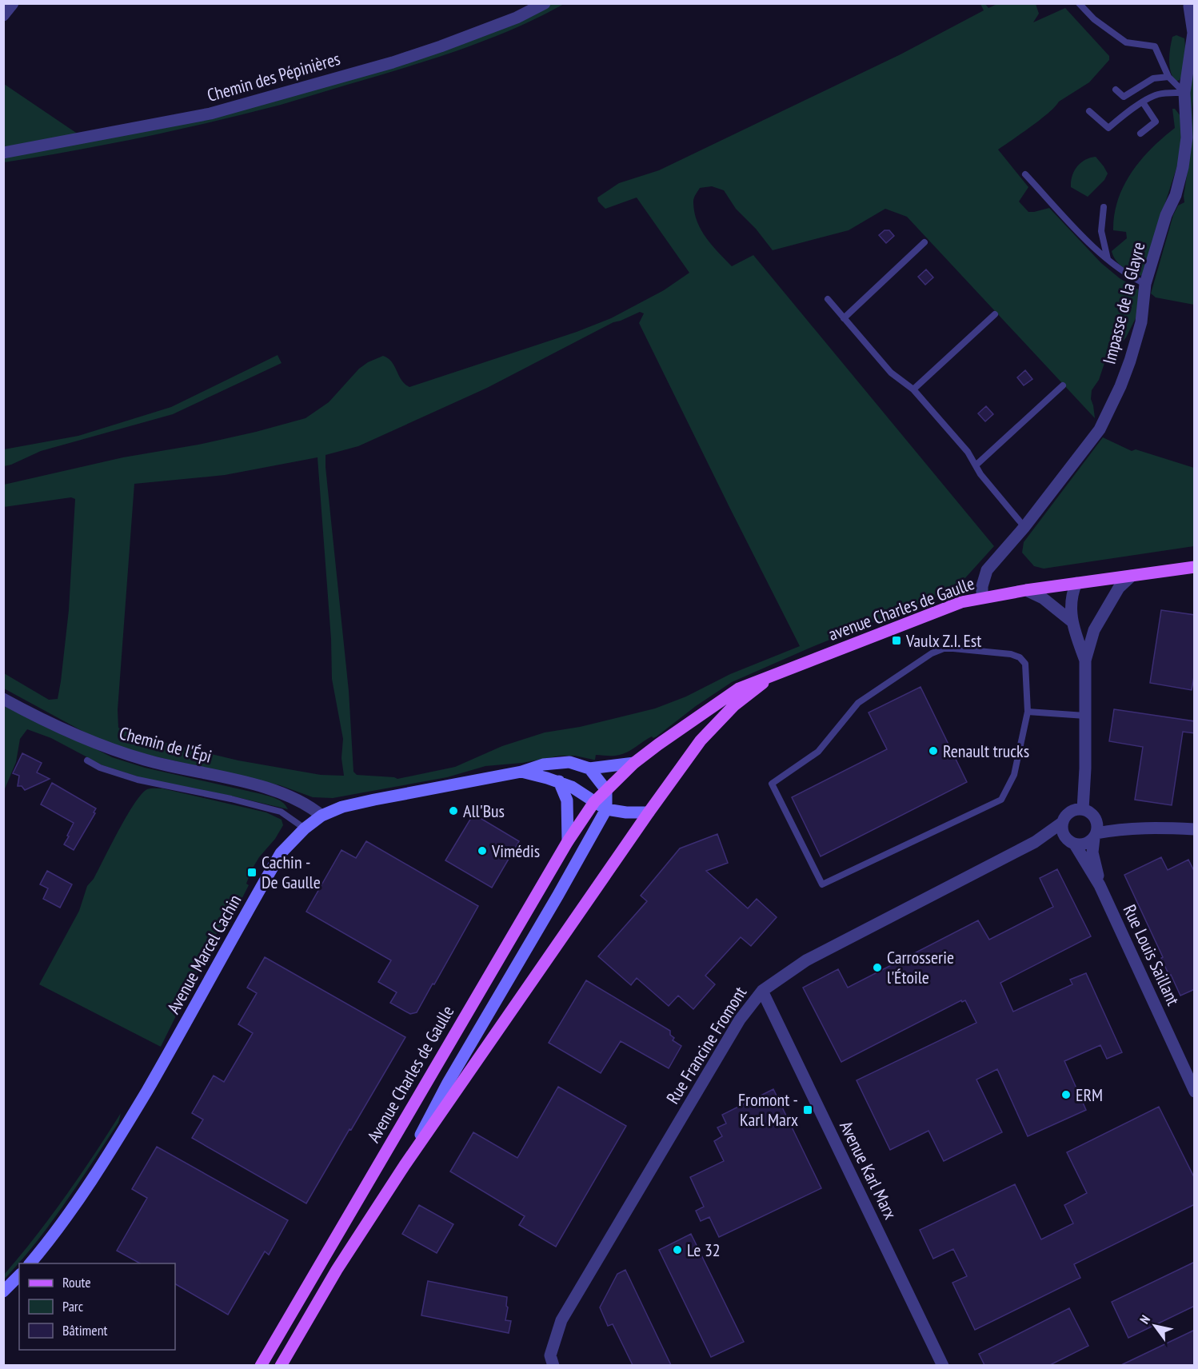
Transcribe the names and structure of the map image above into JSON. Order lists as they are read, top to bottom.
{
  "streets": {
    "main road": ["avenue Charles de Gaulle", "Avenue Charles de Gaulle"],
    "street": [
      "Chemin des Pépinières",
      "Impasse de la Glayre",
      "Chemin de l'Épi",
      "Avenue Marcel Cachin",
      "Rue Louis Saillant",
      "Rue Francine Fromont",
      "Avenue Karl Marx"
    ]
  },
  "crossings": [
    ["Impasse de la Glayre", "avenue Charles de Gaulle"],
    ["avenue Charles de Gaulle", "Avenue Marcel Cachin"],
    ["avenue Charles de Gaulle", "Avenue Charles de Gaulle"],
    ["Chemin de l'Épi", "Avenue Marcel Cachin"],
    ["Avenue Marcel Cachin", "Avenue Charles de Gaulle"],
    ["Rue Louis Saillant", "Rue Francine Fromont"],
    ["Rue Francine Fromont", "Avenue Karl Marx"]
  ],
  "places": {
    "transit": ["Vaulx Z.I. Est", "Cachin - De Gaulle", "Fromont - Karl Marx"],
    "other": [
      "Renault trucks",
      "All'Bus",
      "Vimédis",
      "Carrosserie l'Étoile",
      "ERM",
      "Le 32"
    ]
  },
  "legend": ["Route", "Parc", "Bâtiment"],
  "north": "top left"
}
